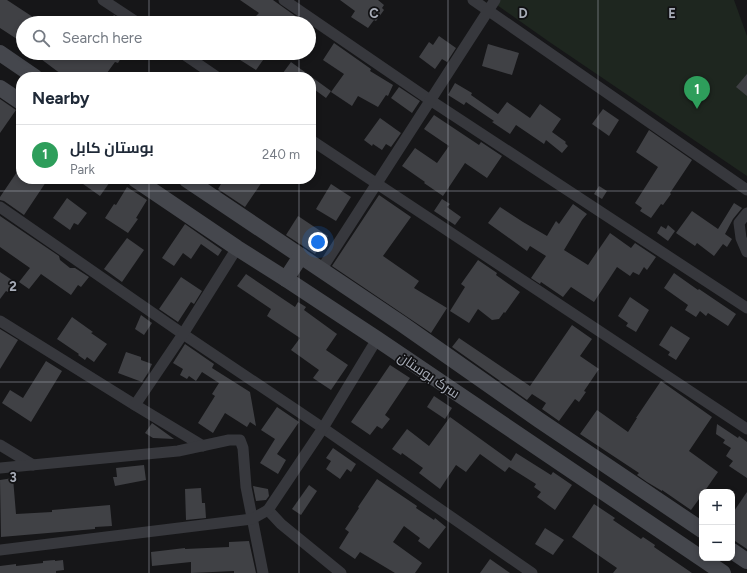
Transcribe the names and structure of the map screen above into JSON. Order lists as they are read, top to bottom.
{
  "streets": {
    "street": ["سرک بوستان"]
  },
  "page": {
    "search": "Search here",
    "heading": "Nearby",
    "pins": "1",
    "list": [
      {
        "mark": "1",
        "name": "بوستان کابل",
        "note": "Park",
        "value": "240 m"
      }
    ],
    "map_buttons": ["+", "−"]
  },
  "grid": {
    "columns": ["C", "D", "E"],
    "rows": ["2", "3"]
  }
}
